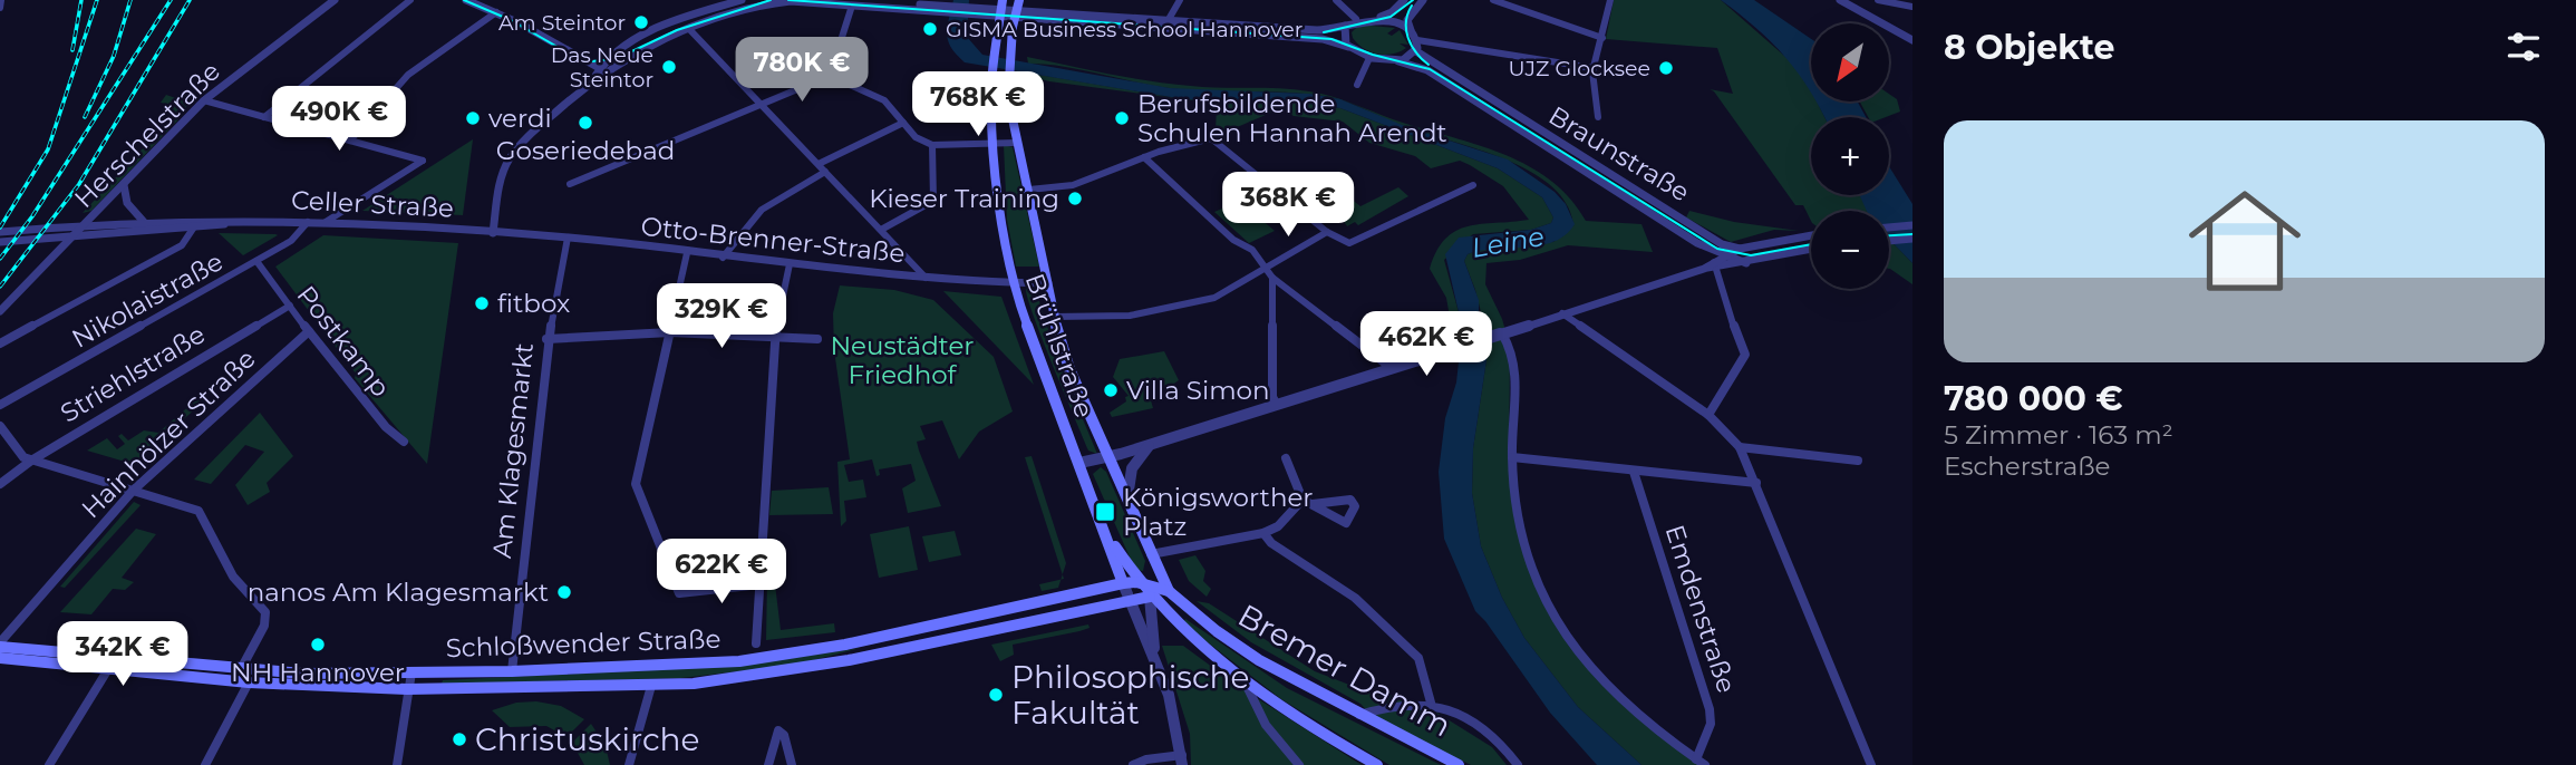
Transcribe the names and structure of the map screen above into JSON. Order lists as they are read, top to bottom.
{
  "streets": {
    "main road": ["Brühlstraße", "Schloßwender Straße", "Bremer Damm"],
    "street": [
      "Herschelstraße",
      "Braunstraße",
      "Celler Straße",
      "Otto-Brenner-Straße",
      "Nikolaistraße",
      "Postkamp",
      "Striehlstraße",
      "Hainhölzer Straße",
      "Am Klagesmarkt",
      "Emdenstraße"
    ]
  },
  "crossings": [
    ["Herschelstraße", "Celler Straße"],
    ["Celler Straße", "Otto-Brenner-Straße"],
    ["Celler Straße", "Nikolaistraße"],
    ["Otto-Brenner-Straße", "Brühlstraße"],
    ["Otto-Brenner-Straße", "Am Klagesmarkt"],
    ["Nikolaistraße", "Postkamp"],
    ["Postkamp", "Striehlstraße"],
    ["Postkamp", "Hainhölzer Straße"],
    ["Hainhölzer Straße", "Schloßwender Straße"],
    ["Am Klagesmarkt", "Schloßwender Straße"]
  ],
  "water": ["Leine"],
  "parks": ["Neustädter Friedhof"],
  "places": {
    "other": [
      "Am Steintor",
      "GISMA Business School Hannover",
      "Das Neue Steintor",
      "UJZ Glocksee",
      "verdi",
      "Berufsbildende Schulen Hannah Arendt",
      "Goseriedebad",
      "Kieser Training",
      "fitbox",
      "Villa Simon",
      "nanos Am Klagesmarkt",
      "NH Hannover",
      "Philosophische Fakultät",
      "Christuskirche"
    ],
    "transit": ["Königsworther Platz"]
  },
  "north": "bottom left",
  "page": {
    "heading": "8 Objekte",
    "map_buttons": ["+", "−"],
    "price": [
      "780K €",
      "768K €",
      "490K €",
      "368K €",
      "329K €",
      "462K €",
      "622K €",
      "342K €"
    ],
    "list": [
      {
        "name": "780 000 €",
        "note": "5 Zimmer · 163 m² · Escherstraße"
      }
    ]
  }
}
